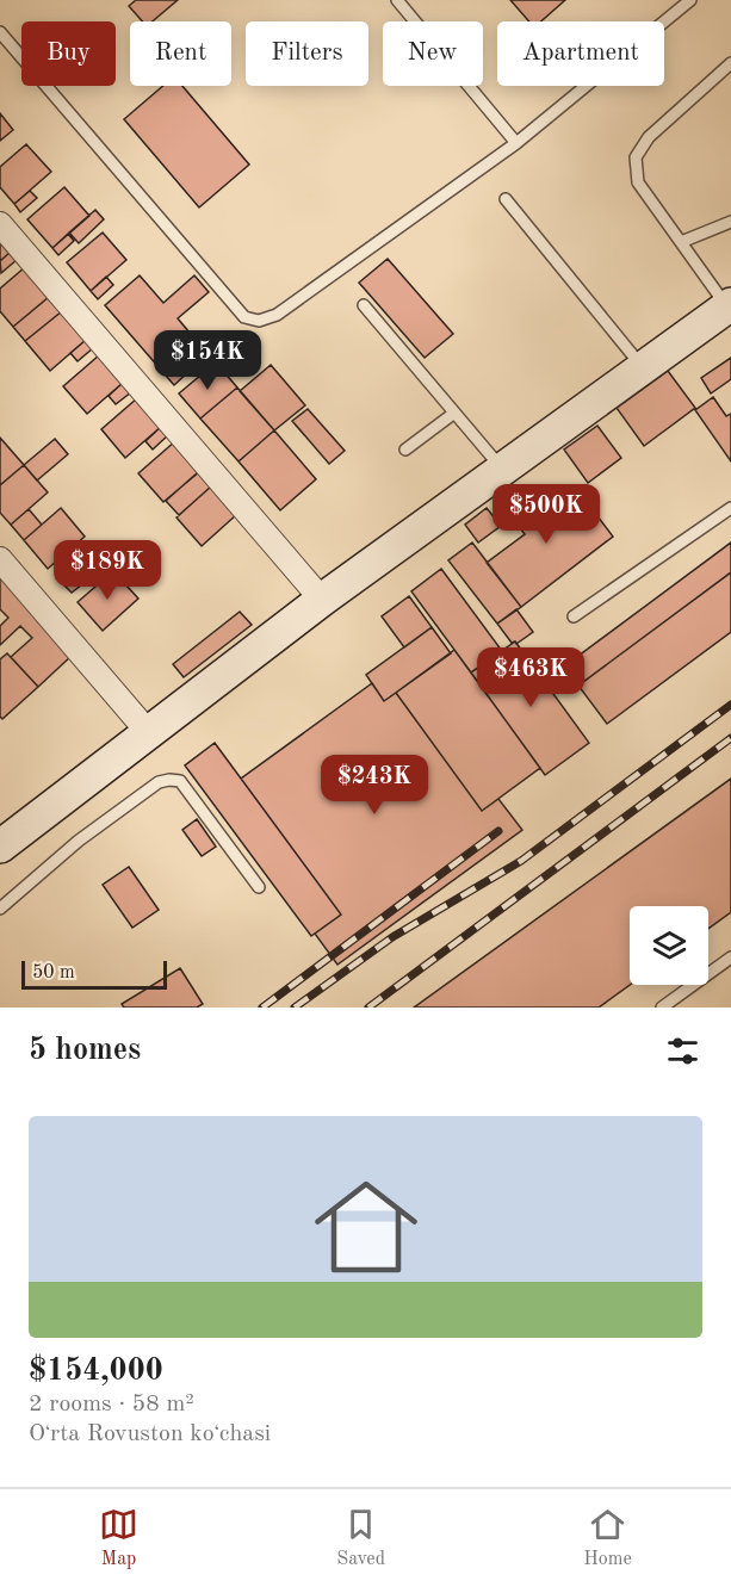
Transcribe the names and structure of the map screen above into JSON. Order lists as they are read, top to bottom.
{
  "scale_bar": "50 m",
  "page": {
    "chip": [
      "Buy",
      "Rent",
      "Filters",
      "New",
      "Apartment"
    ],
    "price": [
      "$154K",
      "$500K",
      "$189K",
      "$463K",
      "$243K"
    ],
    "scale": "50 m",
    "heading": "5 homes",
    "list": [
      {
        "name": "$154,000",
        "note": "2 rooms · 58 m² · Oʻrta Rovuston koʻchasi"
      }
    ],
    "tabs": ["Map", "Saved", "Home"]
  }
}
